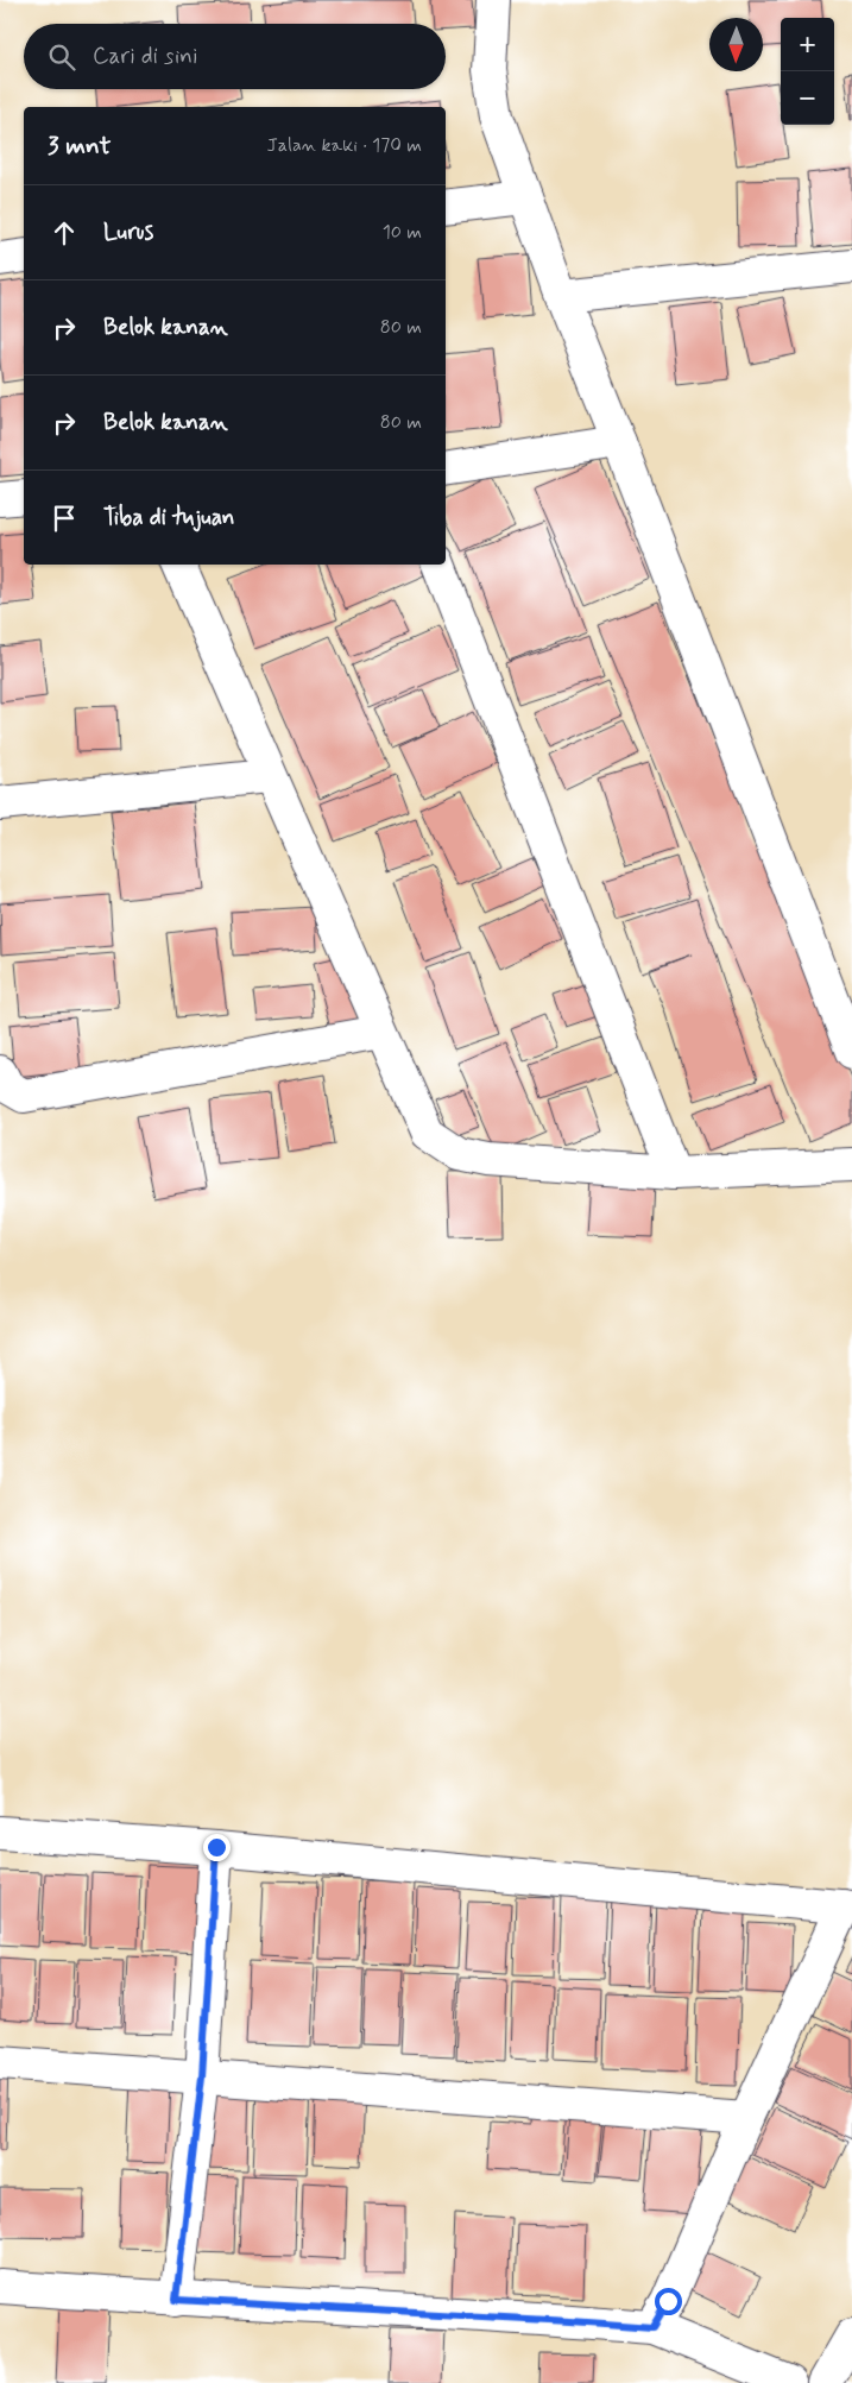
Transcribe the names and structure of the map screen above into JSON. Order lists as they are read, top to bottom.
{
  "north": "bottom",
  "page": {
    "map_buttons": ["+", "−"],
    "search": "Cari di sini",
    "heading": ["3 mnt", "Jalan kaki · 170 m"],
    "list": [
      ["Lurus", "10 m"],
      ["Belok kanan", "80 m"],
      ["Belok kanan", "80 m"],
      "Tiba di tujuan"
    ]
  }
}
